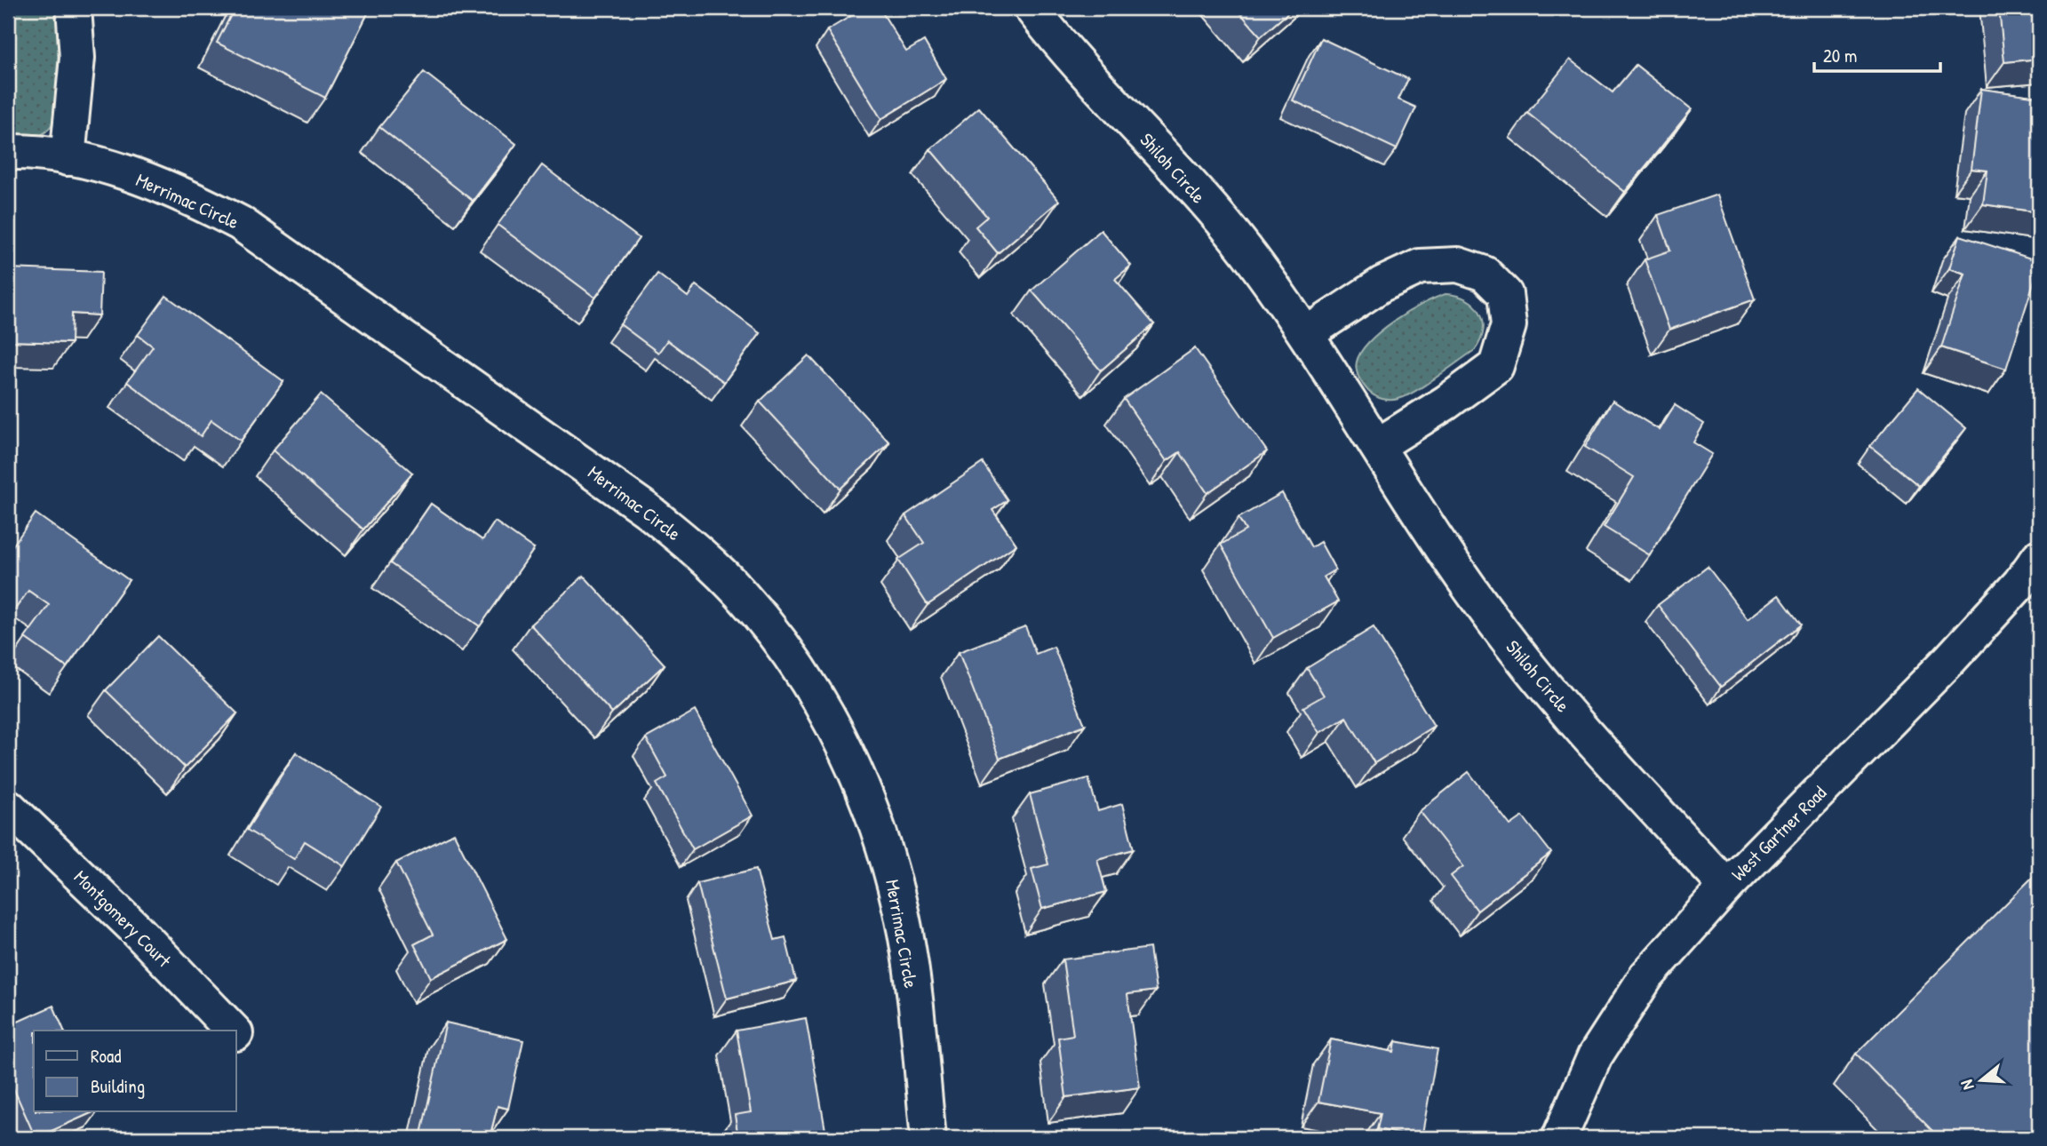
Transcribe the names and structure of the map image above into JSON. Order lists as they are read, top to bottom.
{
  "streets": {
    "street": [
      "Shiloh Circle",
      "Merrimac Circle",
      "West Gartner Road",
      "Montgomery Court"
    ]
  },
  "crossings": [
    ["Shiloh Circle", "West Gartner Road"]
  ],
  "legend": ["Road", "Building"],
  "scale_bar": "20 m",
  "north": "left"
}
